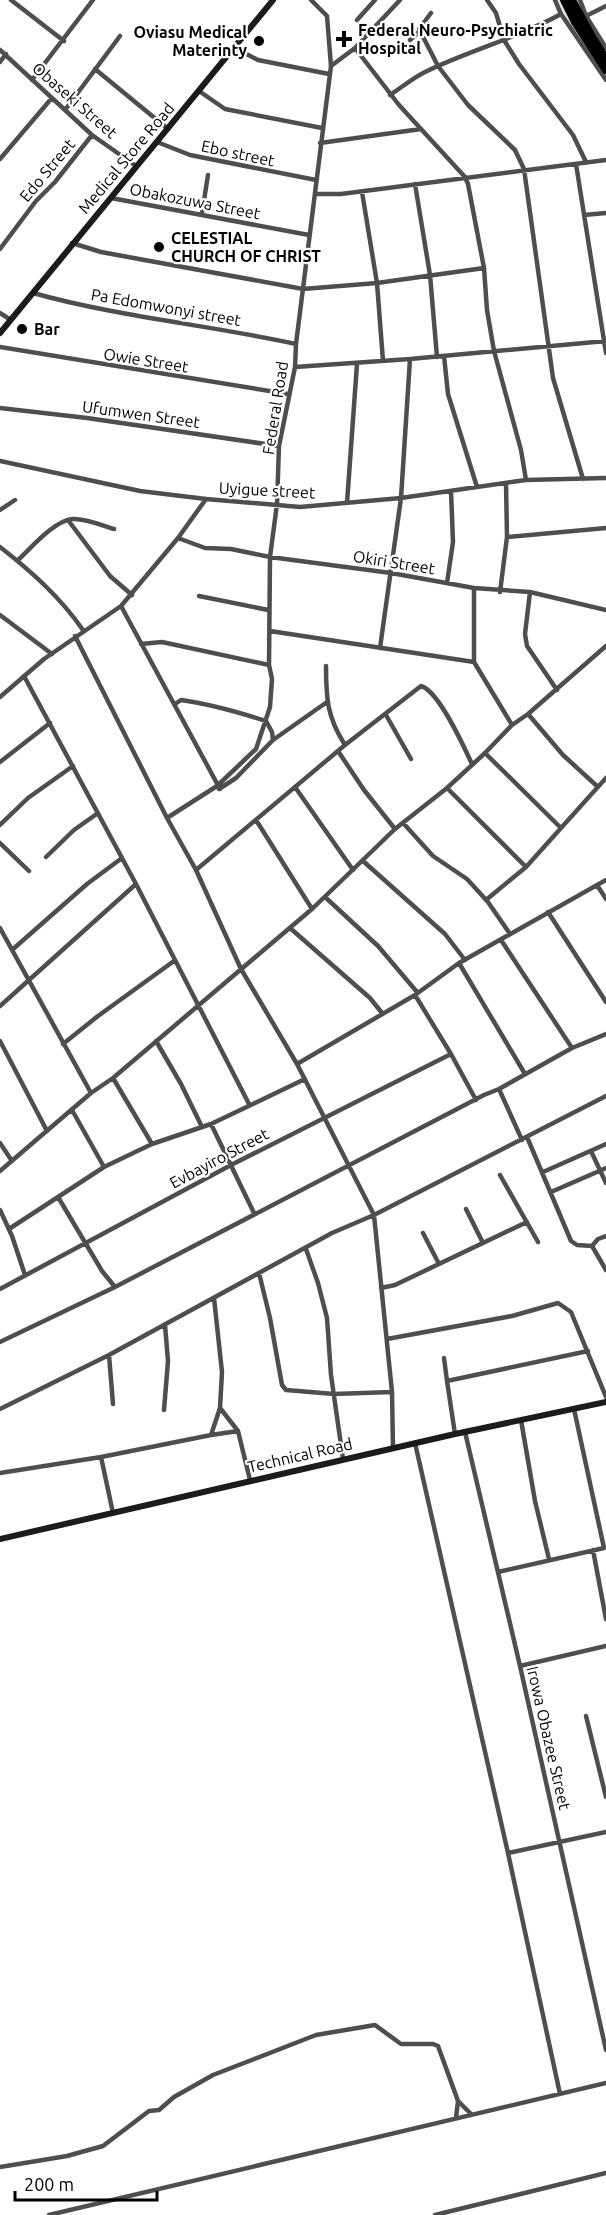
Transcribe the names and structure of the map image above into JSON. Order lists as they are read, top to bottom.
{
  "streets": {
    "street": [
      "Obaseki Street",
      "Ebo street",
      "Medical Store Road",
      "Edo Street",
      "Obakozuwa Street",
      "Pa Edomwonyi street",
      "Owie Street",
      "Federal Road",
      "Ufumwen Street",
      "Uyigue street",
      "Okiri Street",
      "Evbayiro Street",
      "Technical Road",
      "Irowa Obazee Street"
    ]
  },
  "crossings": [
    ["Obaseki Street", "Medical Store Road"],
    ["Obaseki Street", "Edo Street"],
    ["Ebo street", "Medical Store Road"],
    ["Ebo street", "Federal Road"],
    ["Medical Store Road", "Obakozuwa Street"],
    ["Medical Store Road", "Pa Edomwonyi street"],
    ["Obakozuwa Street", "Federal Road"],
    ["Pa Edomwonyi street", "Federal Road"],
    ["Owie Street", "Federal Road"],
    ["Federal Road", "Ufumwen Street"],
    ["Federal Road", "Uyigue street"],
    ["Federal Road", "Okiri Street"],
    ["Technical Road", "Irowa Obazee Street"]
  ],
  "places": {
    "health": ["Federal Neuro-Psychiatric Hospital"],
    "other": ["Oviasu Medical Materinty", "CELESTIAL CHURCH OF CHRIST", "Bar"]
  },
  "scale_bar": "200 m"
}
